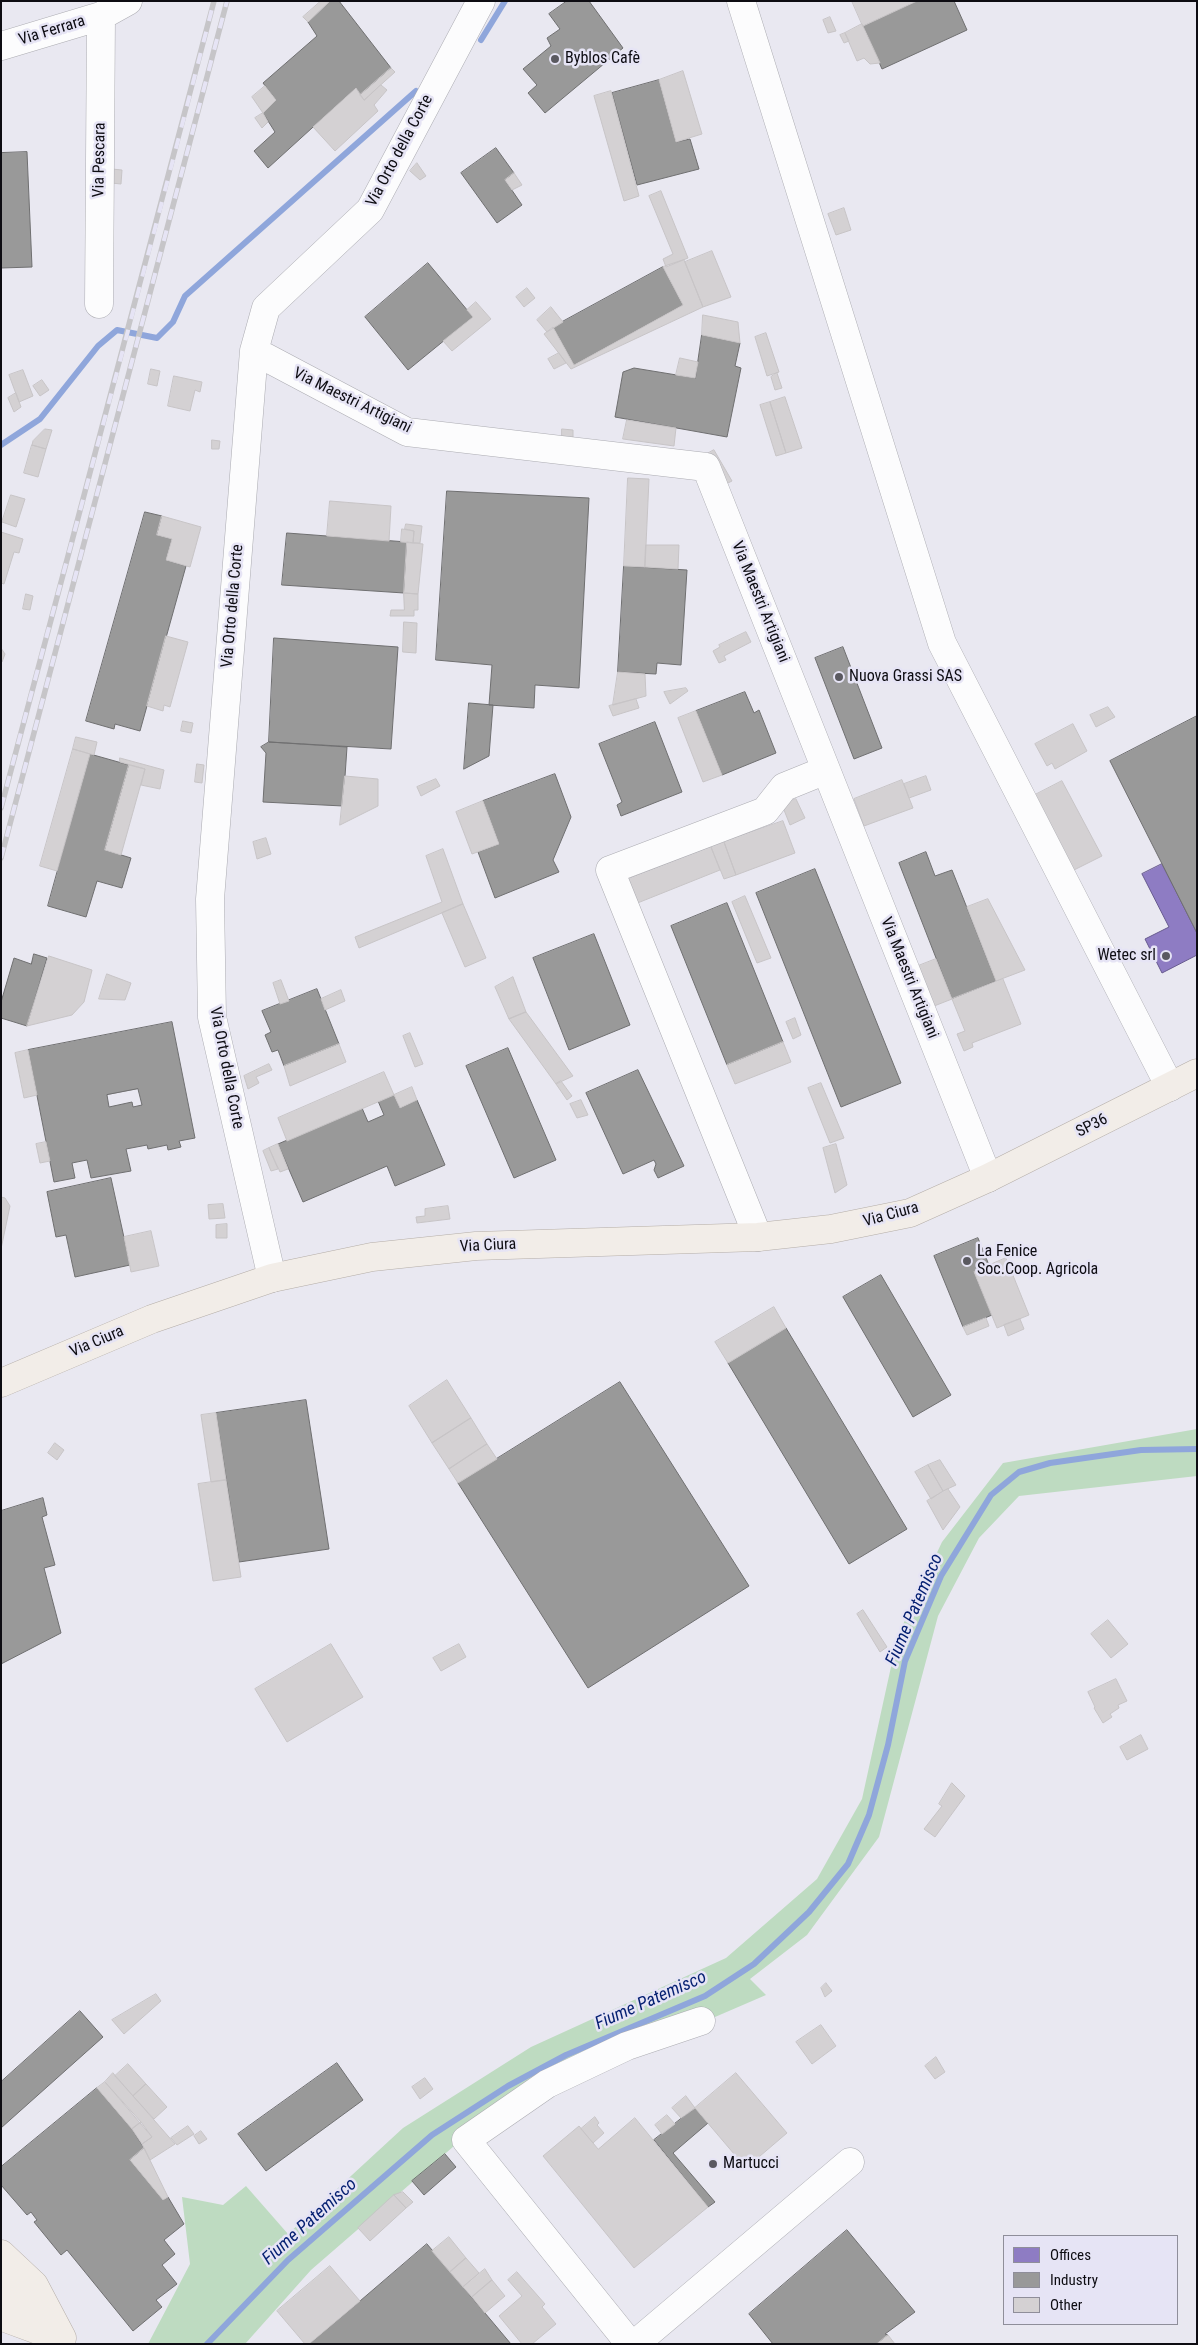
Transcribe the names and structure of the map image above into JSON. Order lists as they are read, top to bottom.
{
  "streets": {
    "main road": ["SP36", "Via Ciura"],
    "street": [
      "Via Ferrara",
      "Via Orto della Corte",
      "Via Pescara",
      "Via Maestri Artigiani"
    ]
  },
  "crossings": [
    ["Via Ferrara", "Via Pescara"],
    ["Via Orto della Corte", "Via Maestri Artigiani"],
    ["Via Orto della Corte", "Via Ciura"],
    ["Via Maestri Artigiani", "SP36"],
    ["Via Maestri Artigiani", "Via Ciura"],
    ["SP36", "Via Ciura"]
  ],
  "water": ["Fiume Patemisco"],
  "places": [
    "Byblos Cafè",
    "Nuova Grassi SAS",
    "Wetec srl",
    "La Fenice Soc.Coop. Agricola",
    "Martucci"
  ],
  "legend": ["Offices", "Industry", "Other"]
}
